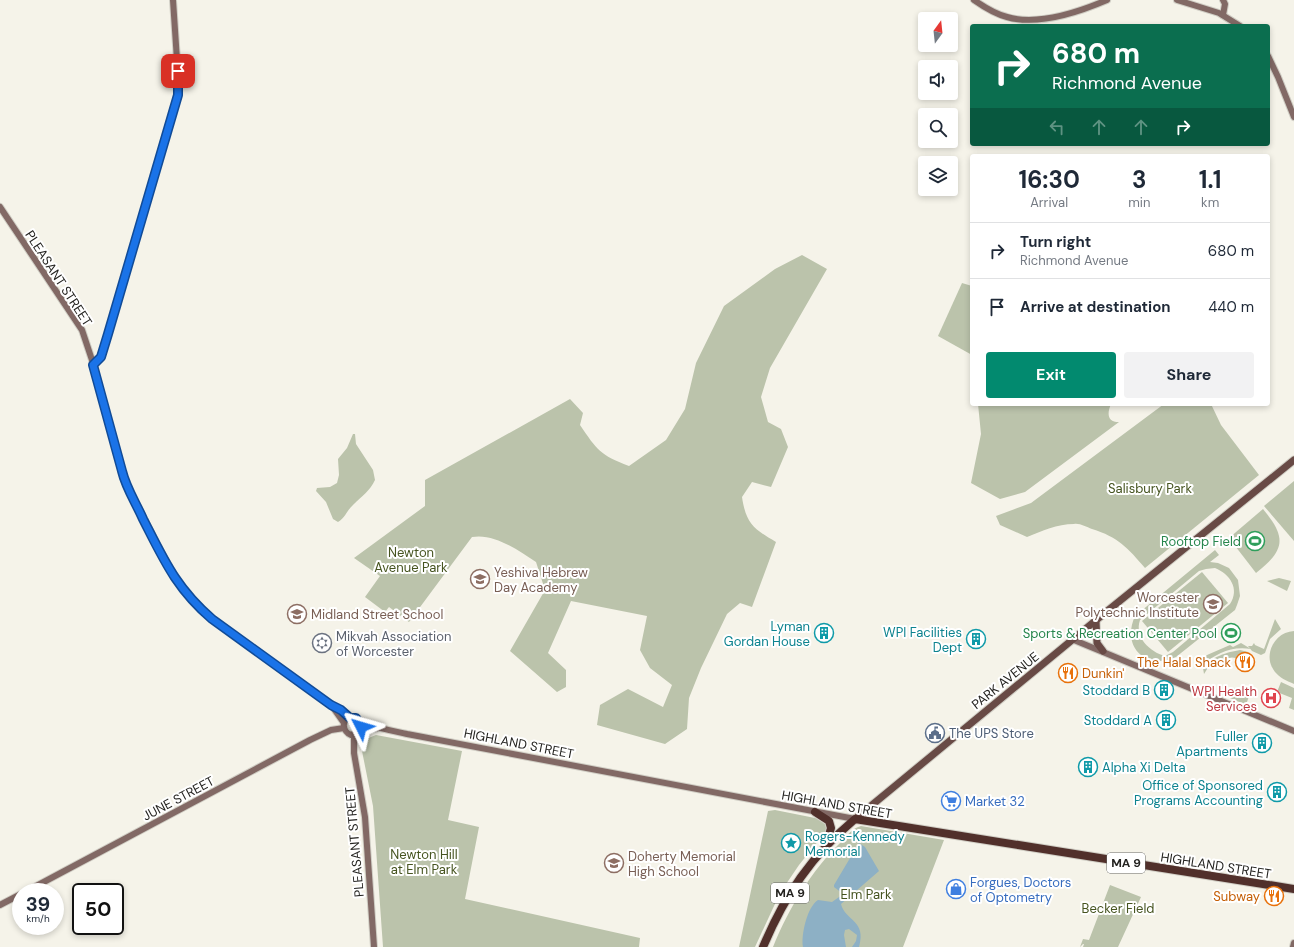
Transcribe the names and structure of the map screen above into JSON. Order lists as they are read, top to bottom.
{
  "streets": {
    "highway": ["PARK AVENUE", "HIGHLAND STREET", "MA 9"],
    "main road": ["PLEASANT STREET", "JUNE STREET"]
  },
  "crossings": [
    ["PLEASANT STREET", "HIGHLAND STREET"],
    ["PLEASANT STREET", "JUNE STREET"],
    ["PARK AVENUE", "HIGHLAND STREET"],
    ["HIGHLAND STREET", "JUNE STREET"]
  ],
  "parks": [
    "Salisbury Park",
    "Newton Avenue Park",
    "Newton Hill at Elm Park",
    "Elm Park",
    "Becker Field"
  ],
  "places": {
    "sports": ["Rooftop Field", "Sports & Recreation Center Pool"],
    "school or university": [
      "Yeshiva Hebrew Day Academy",
      "Worcester Polytechnic Institute",
      "Midland Street School",
      "Doherty Memorial High School"
    ],
    "building": [
      "Lyman Gordan House",
      "WPI Facilities Dept",
      "Stoddard B",
      "Stoddard A",
      "Fuller Apartments",
      "Alpha Xi Delta",
      "Office of Sponsored Programs Accounting"
    ],
    "synagogue": ["Mikvah Association of Worcester"],
    "restaurant": ["The Halal Shack", "Dunkin'", "Subway"],
    "hospital": ["WPI Health Services"],
    "public building": ["The UPS Store"],
    "supermarket": ["Market 32"],
    "place": ["Rogers-Kennedy Memorial"],
    "shop": ["Forgues, Doctors of Optometry"]
  },
  "north": "top",
  "page": {
    "turn": ["680 m", "Richmond Avenue"],
    "eta": [
      "16:30",
      "Arrival",
      "3",
      "min",
      "1.1",
      "km"
    ],
    "list": [
      {
        "name": "Turn right",
        "note": "Richmond Avenue",
        "value": "680 m"
      },
      {
        "name": "Arrive at destination",
        "value": "440 m"
      }
    ],
    "buttons": ["Exit", "Share"],
    "speed": "39 km/h",
    "limit": "50"
  }
}
